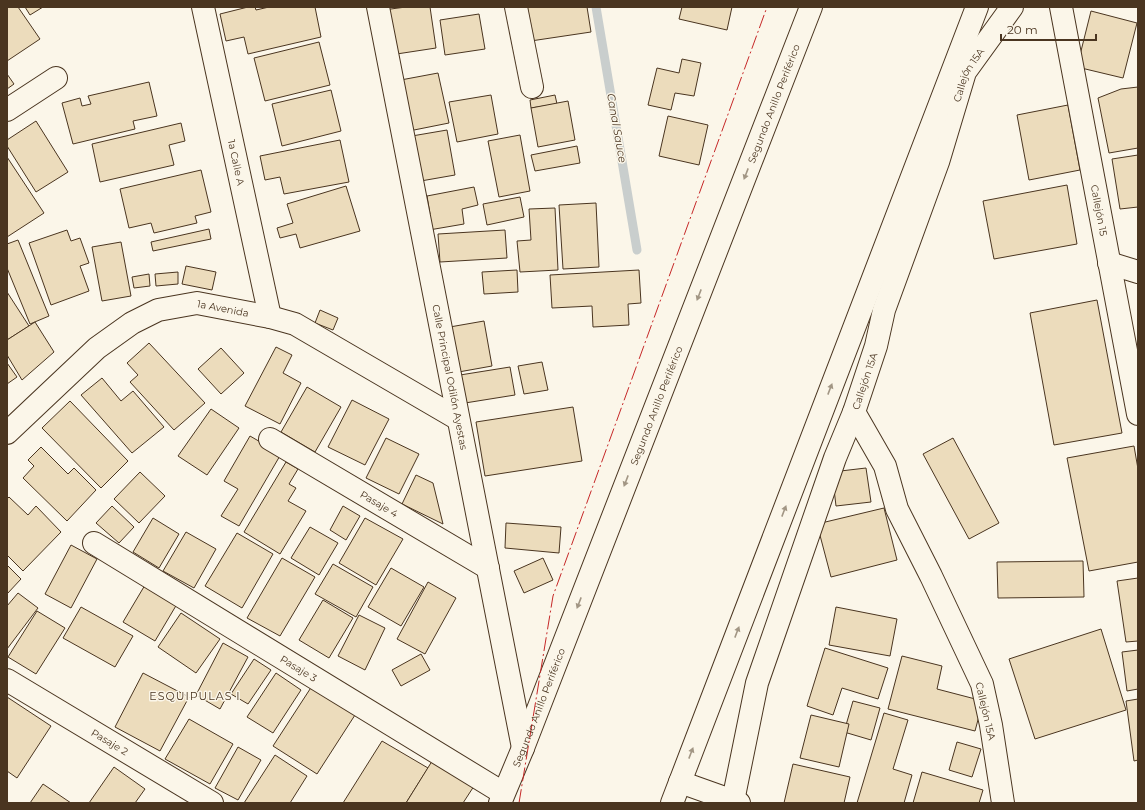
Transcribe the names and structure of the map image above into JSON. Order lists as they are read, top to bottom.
{
  "streets": {
    "main road": [
      "Callejón 15A",
      "Segundo Anillo Periférico",
      "1a Calle A",
      "Callejón 15",
      "1a Avenida",
      "Calle Principal Odilón Ayestas",
      "Pasaje 4",
      "Pasaje 3",
      "Pasaje 2"
    ]
  },
  "crossings": [
    ["Segundo Anillo Periférico", "Calle Principal Odilón Ayestas"],
    ["Segundo Anillo Periférico", "Pasaje 3"],
    ["1a Calle A", "1a Avenida"],
    ["1a Avenida", "Calle Principal Odilón Ayestas"],
    ["Calle Principal Odilón Ayestas", "Pasaje 4"]
  ],
  "districts": ["ESQUIPULAS I"],
  "water": ["Canal Sauce"],
  "scale_bar": "20 m"
}
